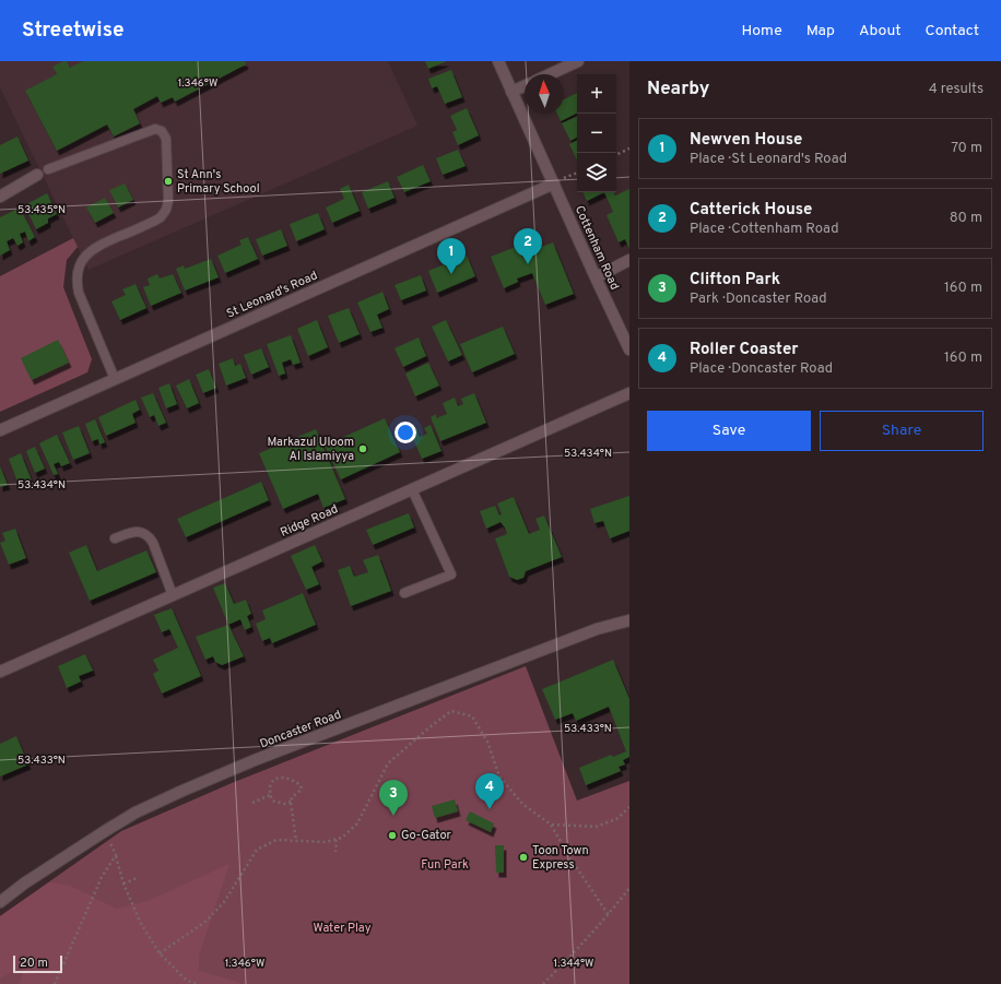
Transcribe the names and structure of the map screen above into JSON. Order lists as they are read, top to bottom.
{
  "streets": {
    "street": [
      "Cottenham Road",
      "St Leonard's Road",
      "Ridge Road",
      "Doncaster Road"
    ]
  },
  "crossings": [
    ["Cottenham Road", "St Leonard's Road"]
  ],
  "parks": ["Fun Park", "Water Play"],
  "places": [
    "St Ann's Primary School",
    "Markazul Uloom Al Islamiyya",
    "Go-Gator",
    "Toon Town Express"
  ],
  "scale_bar": "20 m",
  "north": "top",
  "page": {
    "header": "Streetwise",
    "nav": [
      "Home",
      "Map",
      "About",
      "Contact"
    ],
    "heading": ["Nearby", "4 results"],
    "map_buttons": ["+", "−"],
    "list": [
      {
        "mark": "1",
        "name": "Newven House",
        "note": "Place · St Leonard's Road",
        "value": "70 m"
      },
      {
        "mark": "2",
        "name": "Catterick House",
        "note": "Place · Cottenham Road",
        "value": "80 m"
      },
      {
        "mark": "3",
        "name": "Clifton Park",
        "note": "Park · Doncaster Road",
        "value": "160 m"
      },
      {
        "mark": "4",
        "name": "Roller Coaster",
        "note": "Place · Doncaster Road",
        "value": "160 m"
      }
    ],
    "pins": [
      "2",
      "1",
      "4",
      "3"
    ],
    "buttons": ["Save", "Share"],
    "scale": "20 m"
  },
  "coordinates": [
    "1.346°W",
    "53.435°N",
    "53.434°N",
    "53.433°N",
    "1.344°W"
  ]
}
